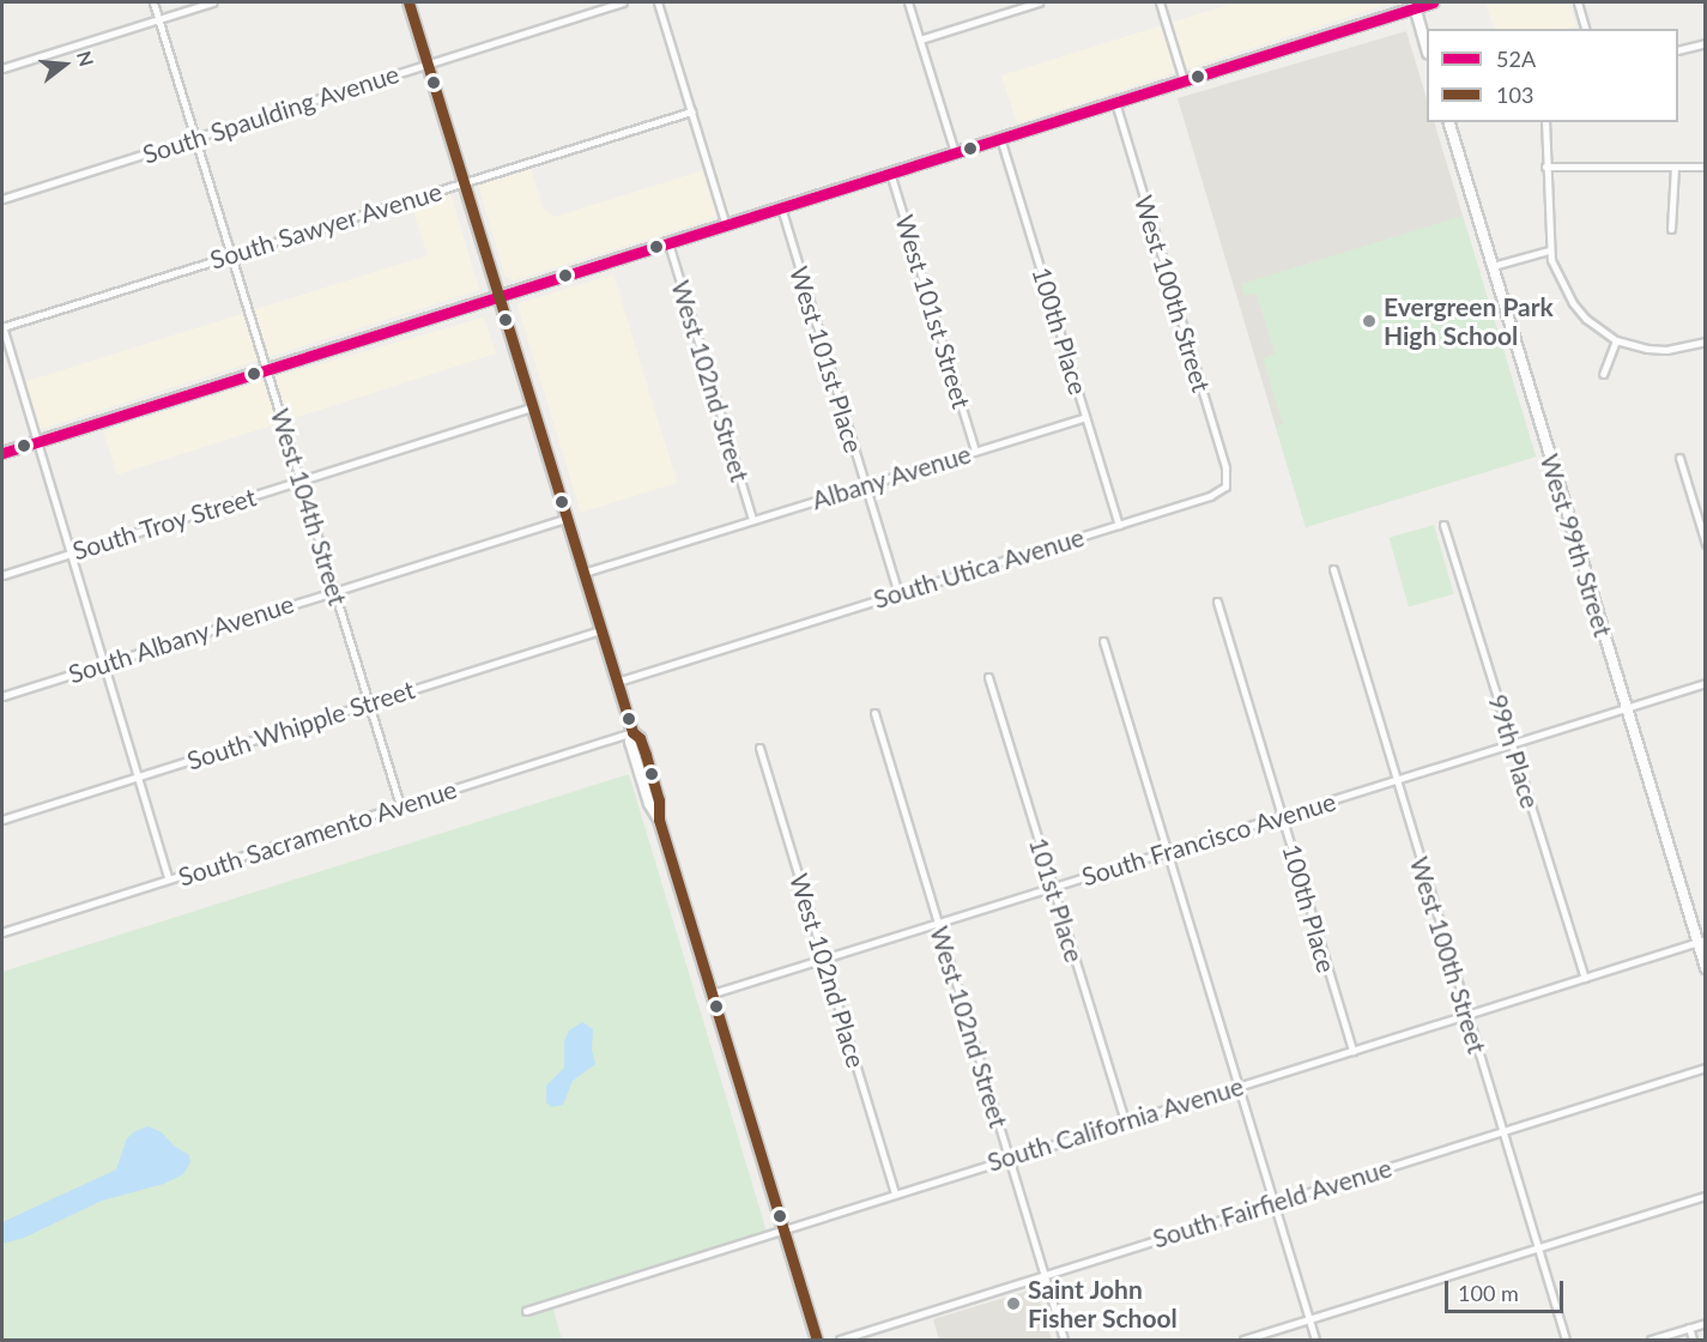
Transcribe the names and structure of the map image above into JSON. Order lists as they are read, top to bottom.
{
  "streets": {
    "main road": ["West 99th Street"],
    "street": [
      "South Spaulding Avenue",
      "South Sawyer Avenue",
      "West 100th Street",
      "West 101st Street",
      "100th Place",
      "West 101st Place",
      "West 102nd Street",
      "Albany Avenue",
      "West 104th Street",
      "South Troy Street",
      "South Utica Avenue",
      "South Albany Avenue",
      "South Whipple Street",
      "99th Place",
      "South Sacramento Avenue",
      "South Francisco Avenue",
      "101st Place",
      "West 102nd Place",
      "South California Avenue",
      "South Fairfield Avenue"
    ]
  },
  "crossings": [
    ["South Spaulding Avenue", "West 104th Street"],
    ["South Sawyer Avenue", "West 104th Street"],
    ["West 100th Street", "South Utica Avenue"],
    ["West 100th Street", "South Francisco Avenue"],
    ["West 100th Street", "South California Avenue"],
    ["West 100th Street", "South Fairfield Avenue"],
    ["West 101st Street", "Albany Avenue"],
    ["100th Place", "Albany Avenue"],
    ["100th Place", "South Utica Avenue"],
    ["100th Place", "South Francisco Avenue"],
    ["100th Place", "South California Avenue"],
    ["West 101st Place", "Albany Avenue"],
    ["West 101st Place", "South Utica Avenue"],
    ["West 102nd Street", "Albany Avenue"],
    ["West 102nd Street", "South Francisco Avenue"],
    ["West 102nd Street", "South California Avenue"],
    ["West 102nd Street", "South Fairfield Avenue"],
    ["West 104th Street", "South Troy Street"],
    ["West 104th Street", "South Albany Avenue"],
    ["West 104th Street", "South Whipple Street"],
    ["West 104th Street", "South Sacramento Avenue"],
    ["West 99th Street", "South Francisco Avenue"],
    ["West 99th Street", "South California Avenue"],
    ["99th Place", "South Francisco Avenue"],
    ["99th Place", "South California Avenue"],
    ["South Francisco Avenue", "101st Place"],
    ["South Francisco Avenue", "West 102nd Place"],
    ["101st Place", "South California Avenue"],
    ["West 102nd Place", "South California Avenue"]
  ],
  "places": ["Evergreen Park High School", "Saint John Fisher School"],
  "lines": ["transit line 52A", "transit line 103"],
  "legend": ["52A", "103"],
  "scale_bar": "100 m",
  "north": "right"
}
